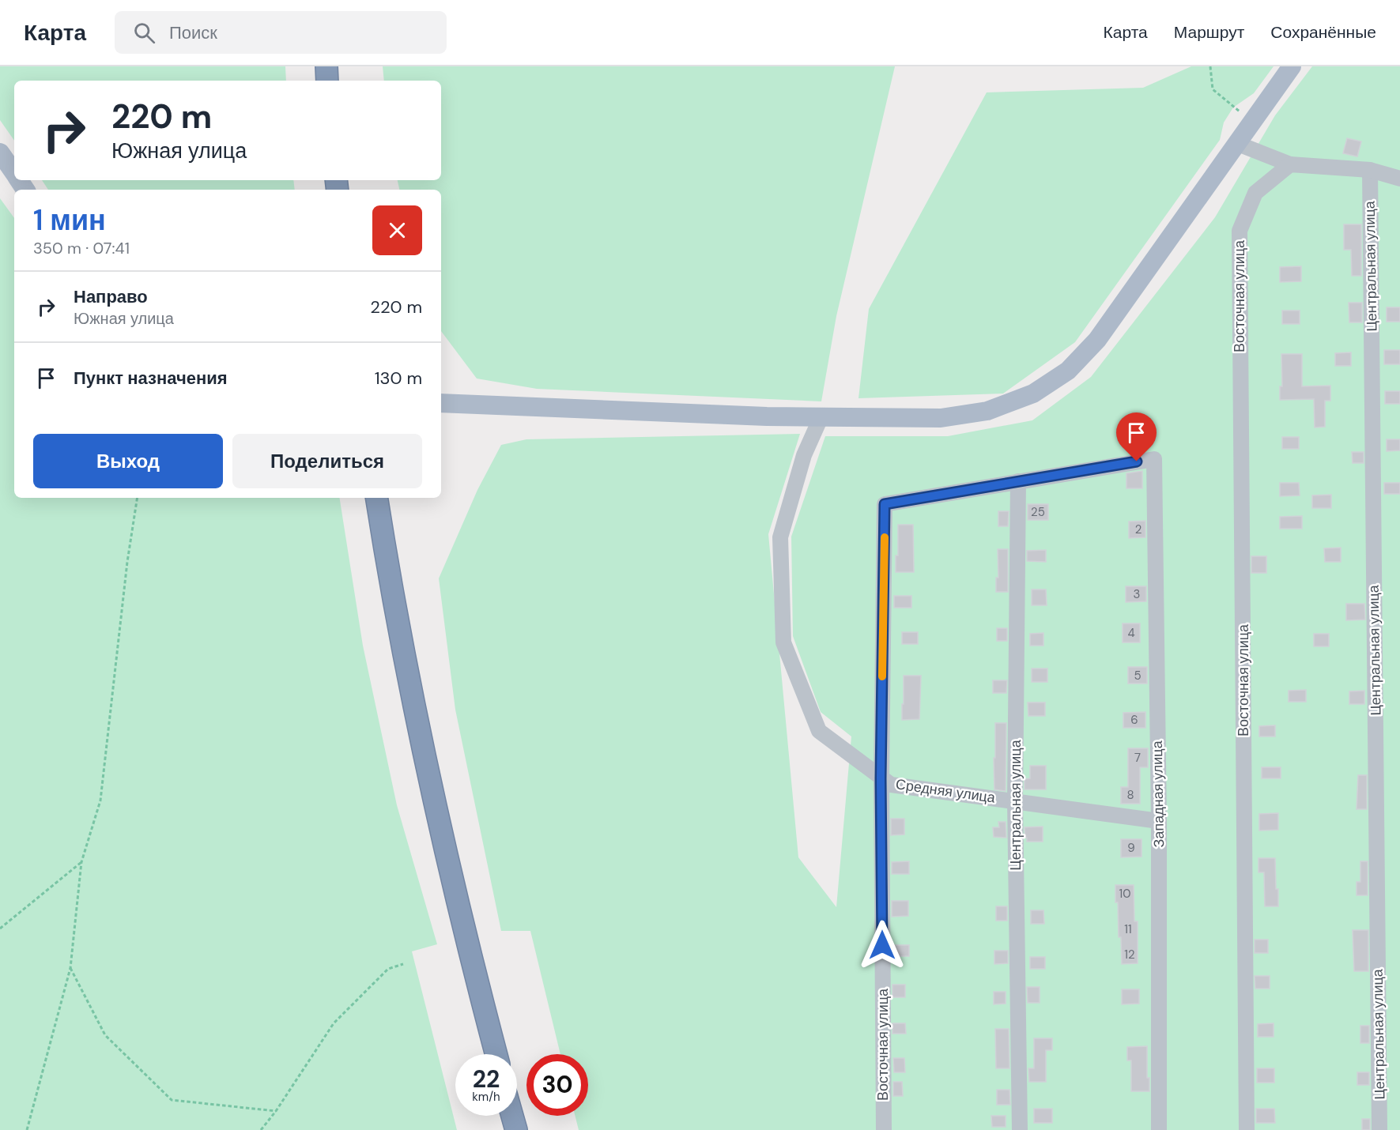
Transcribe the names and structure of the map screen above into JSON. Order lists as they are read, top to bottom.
{
  "streets": {
    "street": [
      "Центральная улица",
      "Восточная улица",
      "Средняя улица",
      "Западная улица"
    ]
  },
  "crossings": [
    ["Центральная улица", "Восточная улица"],
    ["Центральная улица", "Средняя улица"],
    ["Центральная улица", "Западная улица"],
    ["Восточная улица", "Средняя улица"],
    ["Восточная улица", "Западная улица"],
    ["Средняя улица", "Западная улица"]
  ],
  "house_numbers": [
    "25",
    "2",
    "3",
    "4",
    "5",
    "6",
    "7",
    "8",
    "9",
    "10",
    "11",
    "12"
  ],
  "page": {
    "header": "Карта",
    "search": "Поиск",
    "nav": ["Карта", "Маршрут", "Сохранённые"],
    "turn": ["220 m", "Южная улица"],
    "heading": ["1 мин", "350 m · 07:41"],
    "list": [
      {
        "name": "Направо",
        "note": "Южная улица",
        "value": "220 m"
      },
      {
        "name": "Пункт назначения",
        "value": "130 m"
      }
    ],
    "buttons": ["Выход", "Поделиться"],
    "speed": "22 km/h",
    "limit": "30"
  }
}
